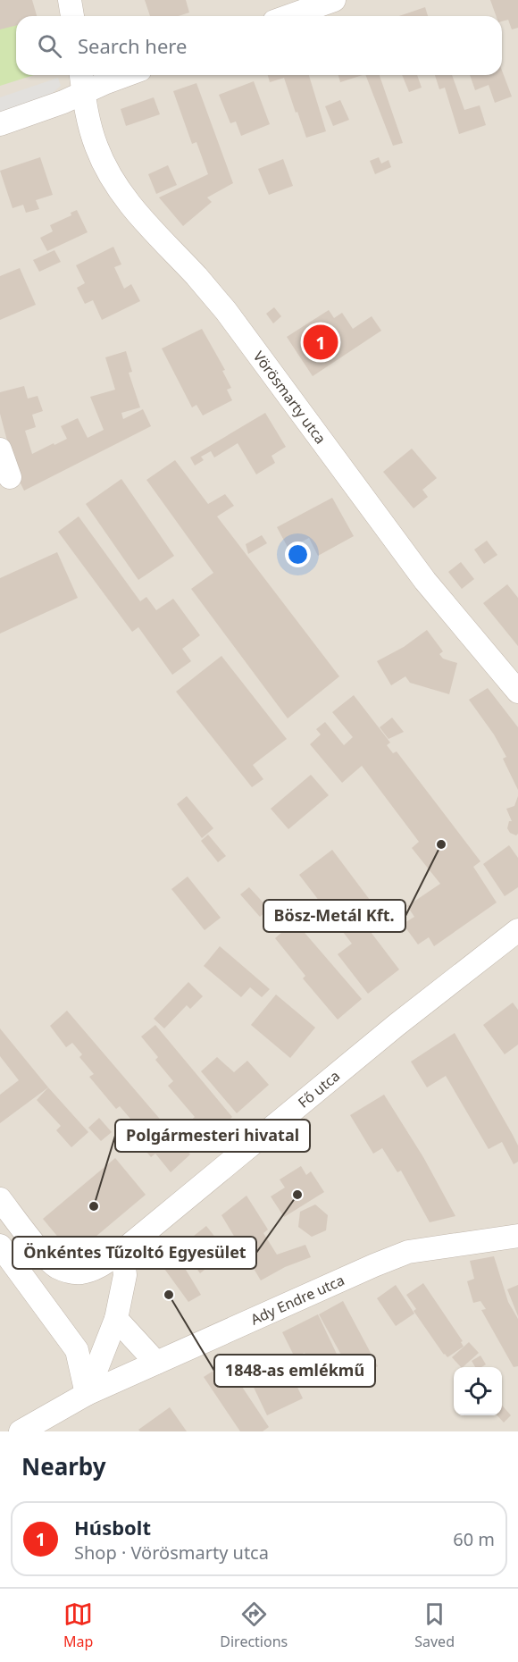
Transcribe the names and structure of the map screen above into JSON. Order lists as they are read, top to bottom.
{
  "streets": {
    "street": ["Vörösmarty utca", "Fő utca", "Ady Endre utca"]
  },
  "places": [
    "Bösz-Metál Kft.",
    "Önkéntes Tűzoltó Egyesület",
    "Polgármesteri hivatal",
    "1848-as emlékmű"
  ],
  "page": {
    "search": "Search here",
    "pins": "1",
    "heading": "Nearby",
    "list": [
      {
        "mark": "1",
        "name": "Húsbolt",
        "note": "Shop · Vörösmarty utca",
        "value": "60 m"
      }
    ],
    "nav": ["Map", "Directions", "Saved"]
  }
}
